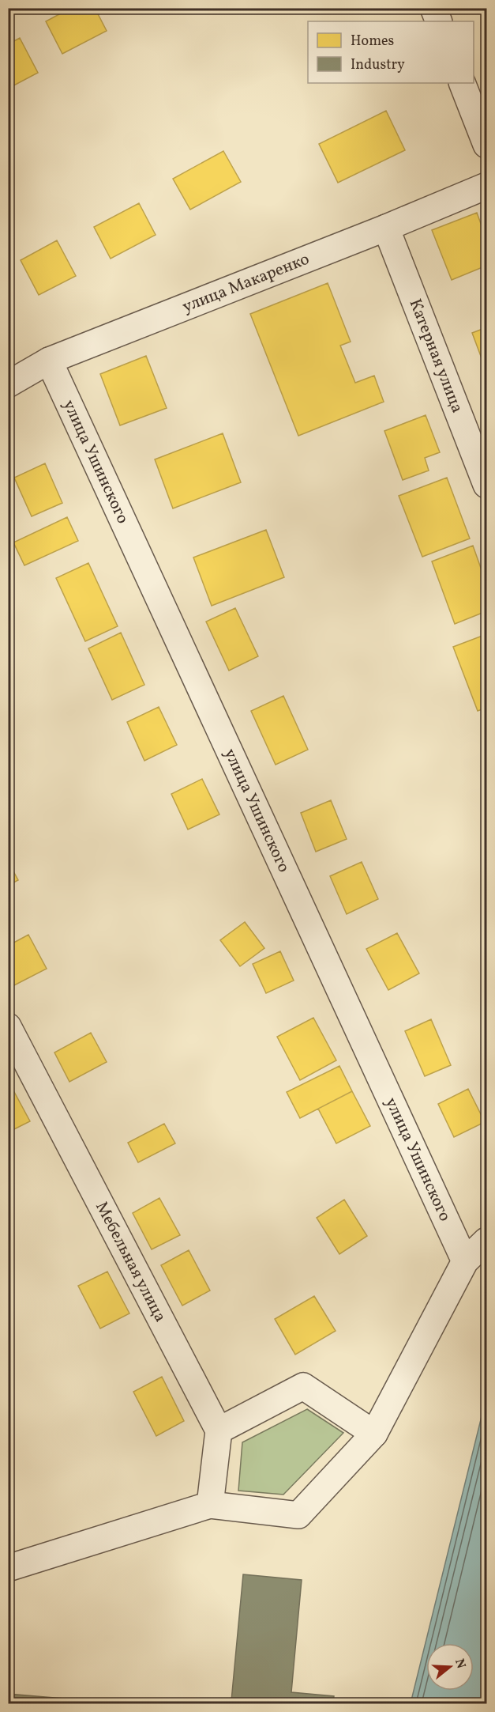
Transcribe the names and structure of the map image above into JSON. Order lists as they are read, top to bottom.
{
  "streets": {
    "street": [
      "улица Макаренко",
      "Катерная улица",
      "улица Ушинского",
      "Мебельная улица"
    ]
  },
  "crossings": [
    ["улица Макаренко", "Катерная улица"],
    ["улица Макаренко", "улица Ушинского"]
  ],
  "legend": ["Homes", "Industry"],
  "north": "right"
}
